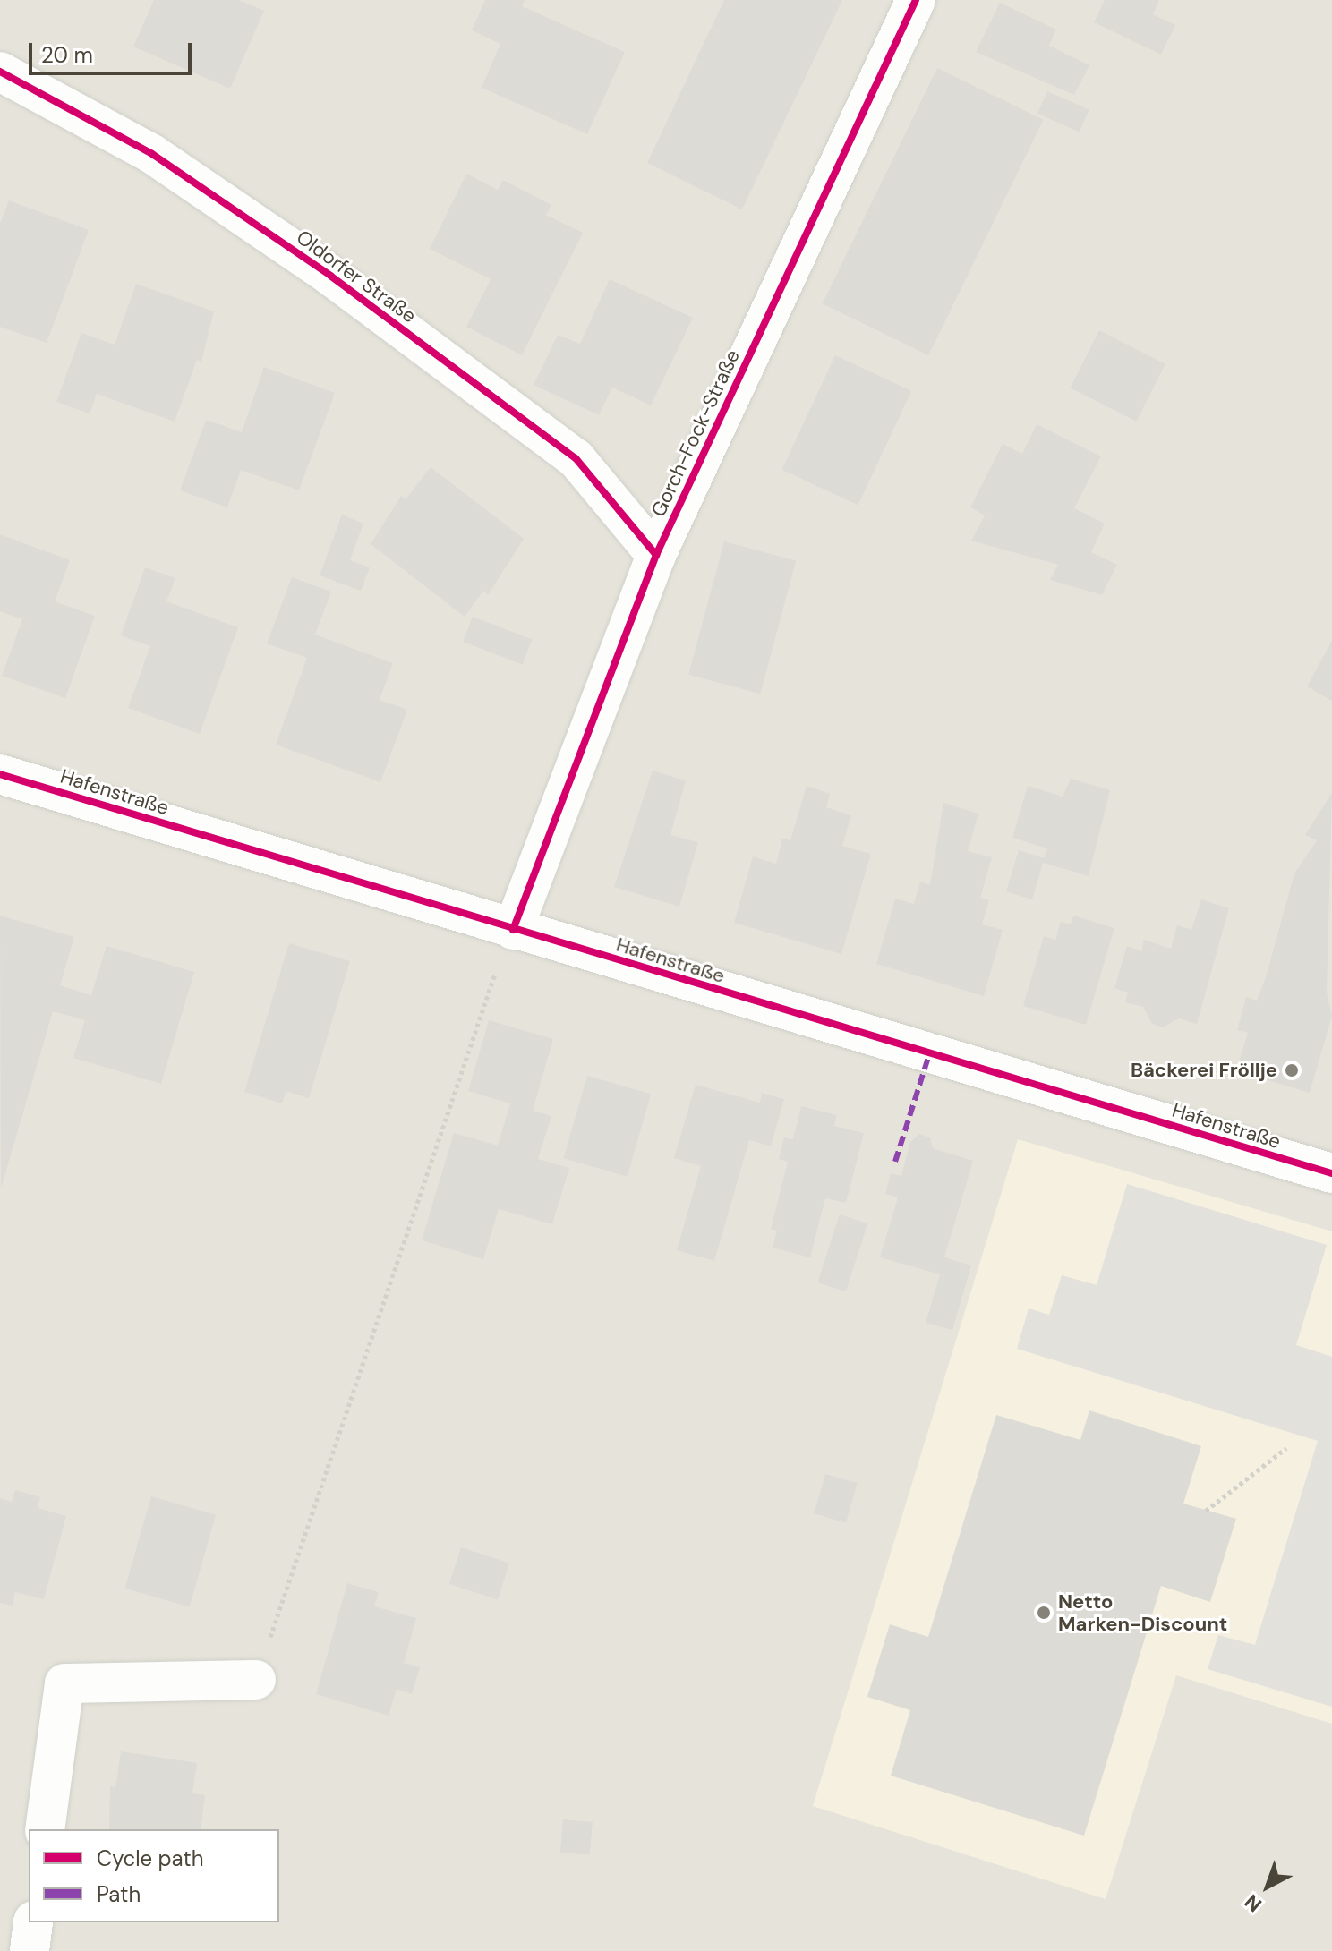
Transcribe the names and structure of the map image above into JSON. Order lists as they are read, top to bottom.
{
  "streets": {
    "street": ["Oldorfer Straße", "Gorch-Fock-Straße", "Hafenstraße"]
  },
  "crossings": [
    ["Oldorfer Straße", "Gorch-Fock-Straße"],
    ["Gorch-Fock-Straße", "Hafenstraße"]
  ],
  "places": ["Bäckerei Fröllje", "Netto Marken-Discount"],
  "legend": ["Cycle path", "Path"],
  "scale_bar": "20 m",
  "north": "bottom left"
}
